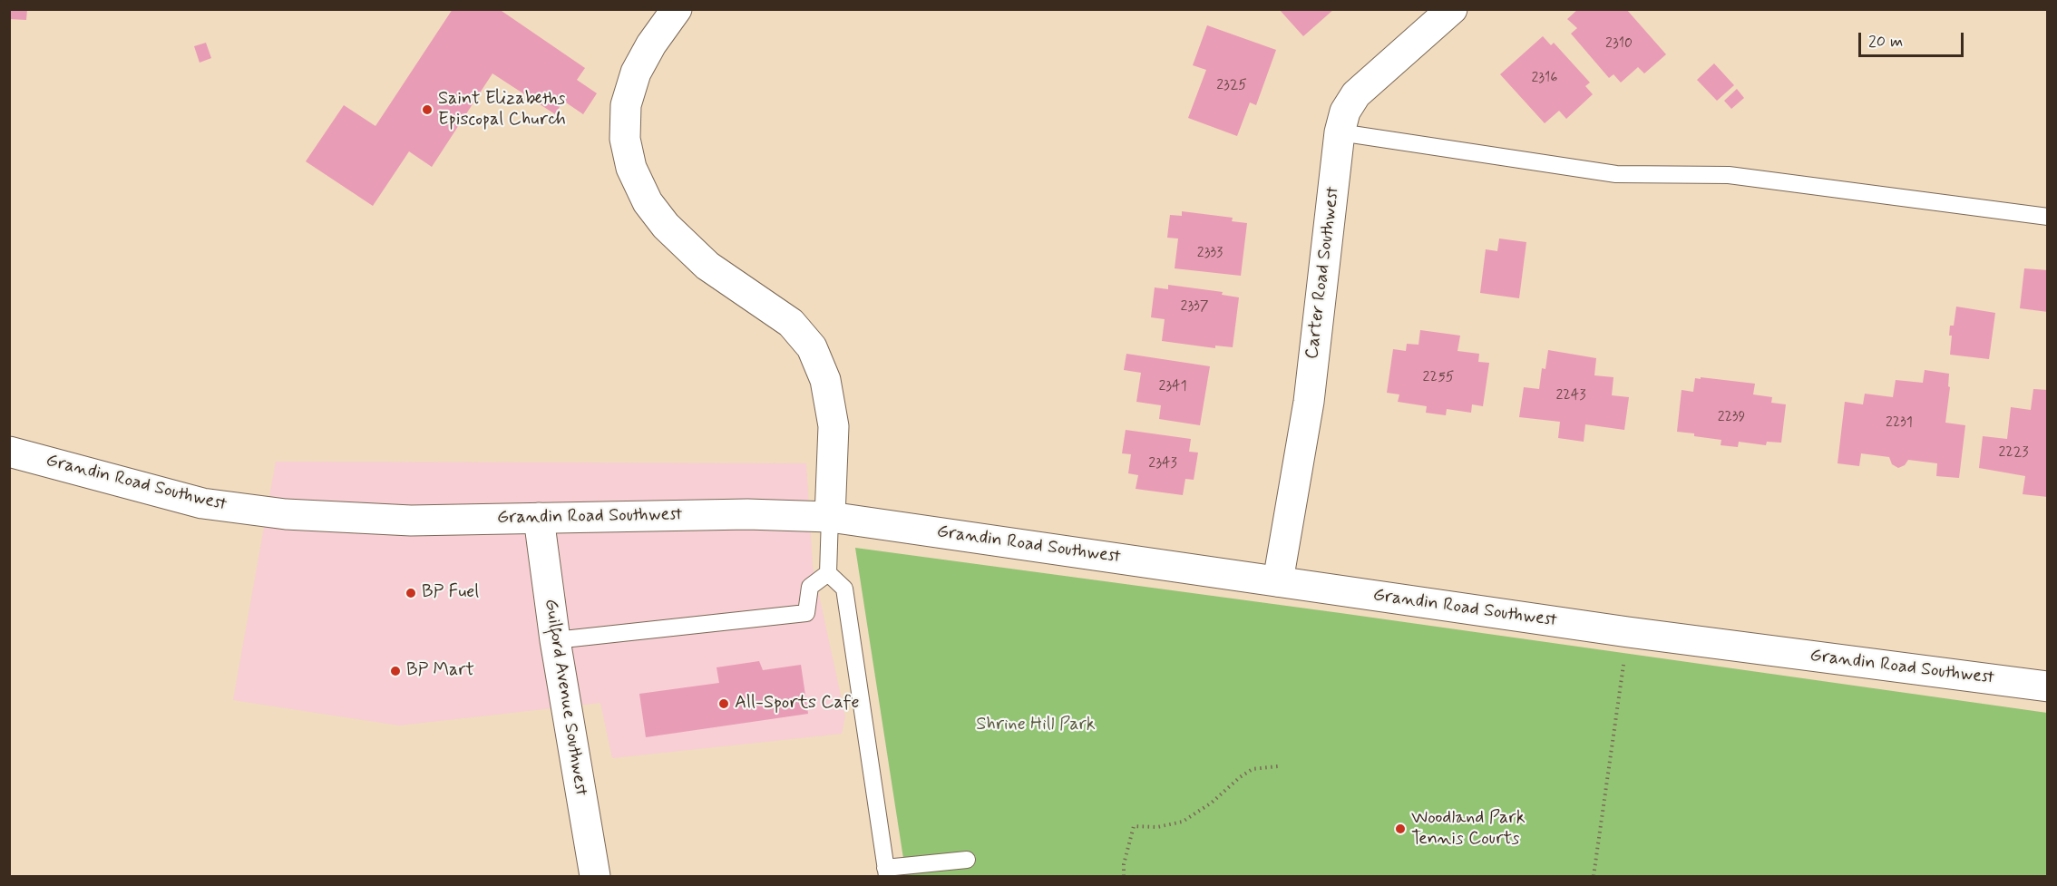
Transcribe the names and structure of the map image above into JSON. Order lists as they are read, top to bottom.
{
  "streets": {
    "street": ["Carter Road Southwest", "Grandin Road Southwest", "Guilford Avenue Southwest"]
  },
  "crossings": [
    ["Carter Road Southwest", "Grandin Road Southwest"],
    ["Grandin Road Southwest", "Guilford Avenue Southwest"]
  ],
  "parks": ["Shrine Hill Park"],
  "places": [
    "Saint Elizabeths Episcopal Church",
    "BP Fuel",
    "BP Mart",
    "All-Sports Cafe",
    "Woodland Park Tennis Courts"
  ],
  "house_numbers": [
    "2310",
    "2316",
    "2325",
    "2333",
    "2337",
    "2255",
    "2341",
    "2243",
    "2239",
    "2231",
    "2223",
    "2343"
  ],
  "scale_bar": "20 m"
}
